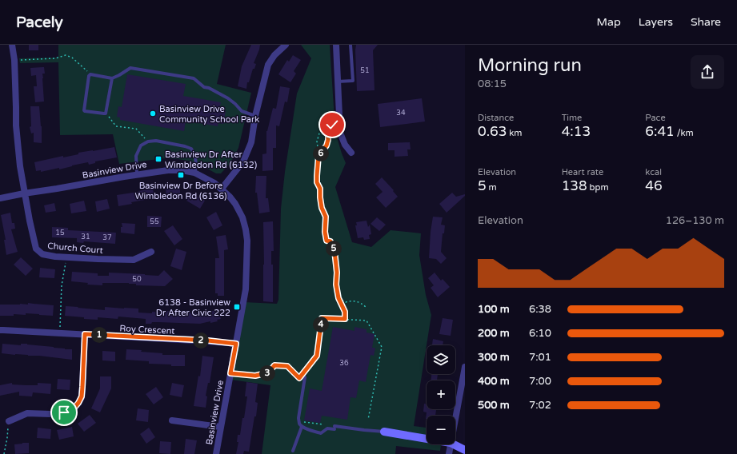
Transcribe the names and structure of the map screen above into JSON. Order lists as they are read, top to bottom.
{
  "streets": {
    "street": ["Basinview Drive", "Church Court", "Roy Crescent"]
  },
  "crossings": [
    ["Basinview Drive", "Church Court"],
    ["Basinview Drive", "Roy Crescent"]
  ],
  "places": {
    "other": ["Basinview Drive Community School Park"],
    "transit": ["Basinview Dr After Wimbledon Rd (6132)", "Basinview Dr Before Wimbledon Rd (6136)", "6138 - Basinview Dr After Civic 222"]
  },
  "house_numbers": [
    "51",
    "34",
    "55",
    "15",
    "31",
    "37",
    "50",
    "36"
  ],
  "page": {
    "header": "Pacely",
    "nav": ["Map", "Layers", "Share"],
    "heading": ["Morning run", "08:15"],
    "stats": [
      ["Distance", "0.63 km"],
      ["Time", "4:13"],
      ["Pace", "6:41 /km"],
      ["Elevation", "5 m"],
      ["Heart rate", "138 bpm"],
      ["kcal", "46"]
    ],
    "pins": [
      "6",
      "5",
      "4",
      "1",
      "2",
      "3"
    ],
    "chart": ["Elevation", "126–130 m"],
    "list": [
      {
        "name": "100 m",
        "note": "6:38"
      },
      {
        "name": "200 m",
        "note": "6:10"
      },
      {
        "name": "300 m",
        "note": "7:01"
      },
      {
        "name": "400 m",
        "note": "7:00"
      },
      {
        "name": "500 m",
        "note": "7:02"
      }
    ],
    "map_buttons": ["+", "−"]
  }
}
